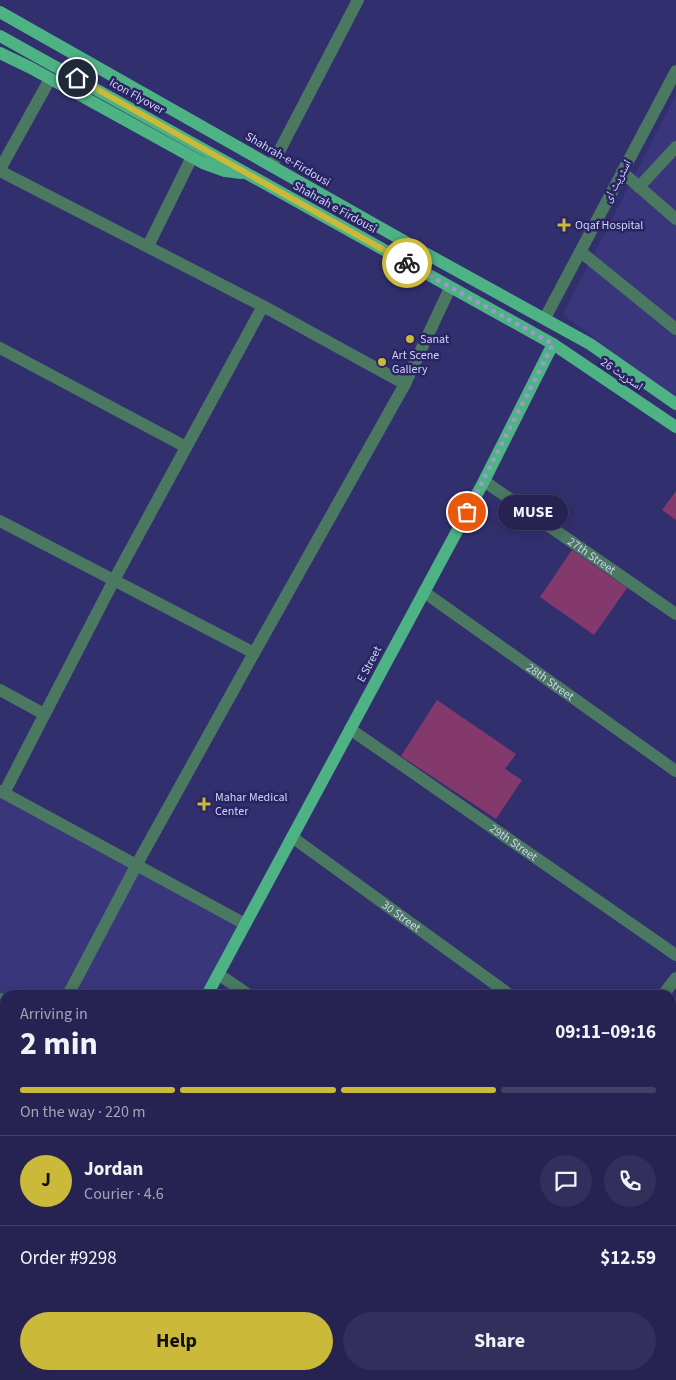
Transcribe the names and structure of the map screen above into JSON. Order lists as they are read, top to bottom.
{
  "streets": {
    "main road": [
      "Icon Flyover",
      "Shahrah-e-Firdousi",
      "Shahrah e Firdousi",
      "اسٹریٹ 26",
      "E Street"
    ],
    "street": [
      "اسٹریٹ ای",
      "27th Street",
      "28th Street",
      "29th Street",
      "30 Street"
    ]
  },
  "crossings": [
    ["Icon Flyover", "Shahrah e Firdousi"],
    ["Shahrah-e-Firdousi", "اسٹریٹ ای"],
    ["Shahrah-e-Firdousi", "اسٹریٹ 26"],
    ["Shahrah e Firdousi", "اسٹریٹ 26"],
    ["Shahrah e Firdousi", "E Street"],
    ["اسٹریٹ 26", "E Street"],
    ["27th Street", "E Street"],
    ["E Street", "28th Street"],
    ["E Street", "29th Street"],
    ["E Street", "30 Street"]
  ],
  "places": {
    "health": ["Oqaf Hospital", "Mahar Medical Center"],
    "other": ["Sanat", "Art Scene Gallery", "MUSE"]
  },
  "page": {
    "bubble": "MUSE",
    "heading": ["2 min", "Arriving in", "09:11–09:16"],
    "panel": [
      "Jordan",
      "Courier · 4.6",
      "Order #9298",
      "$12.59"
    ],
    "bar": "On the way · 220 m",
    "round": "J",
    "buttons": ["Help", "Share"]
  }
}
